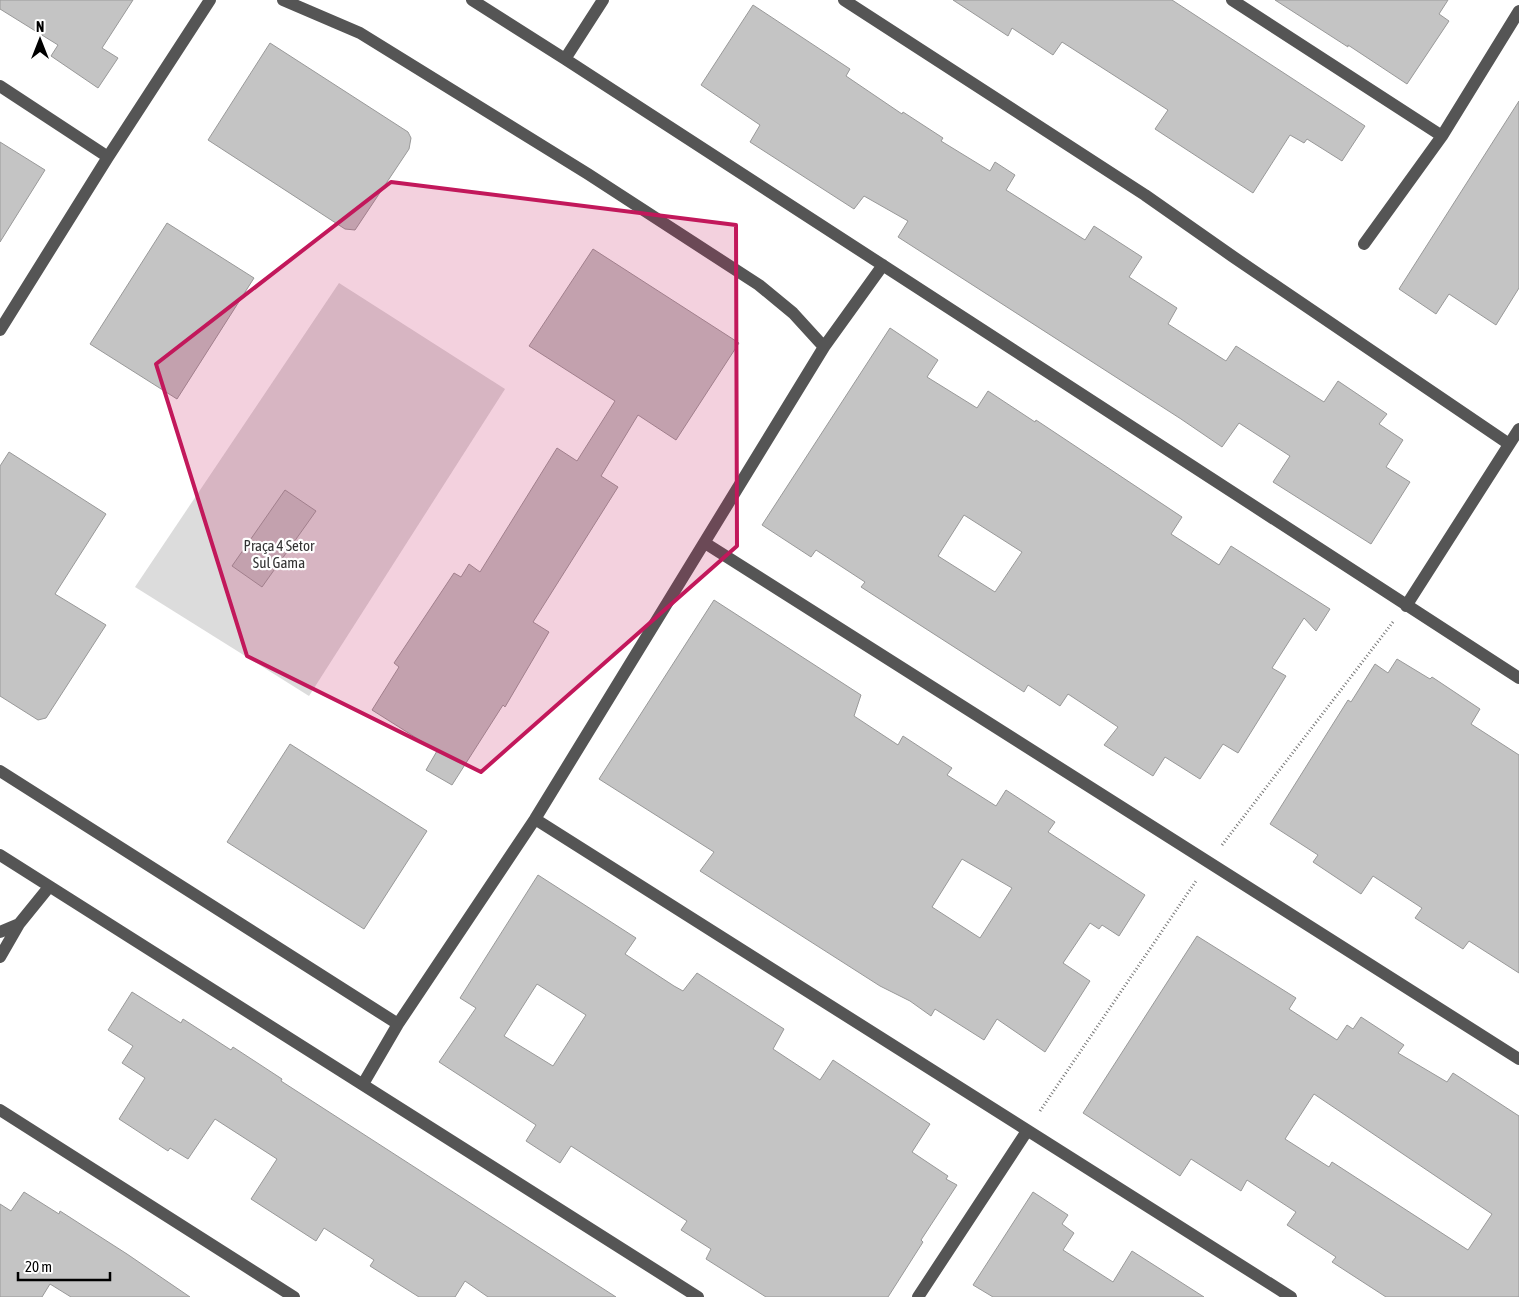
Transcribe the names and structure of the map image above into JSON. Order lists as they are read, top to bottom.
{
  "parks": ["Praça 4 Setor Sul Gama"],
  "scale_bar": "20 m",
  "north": "top"
}
